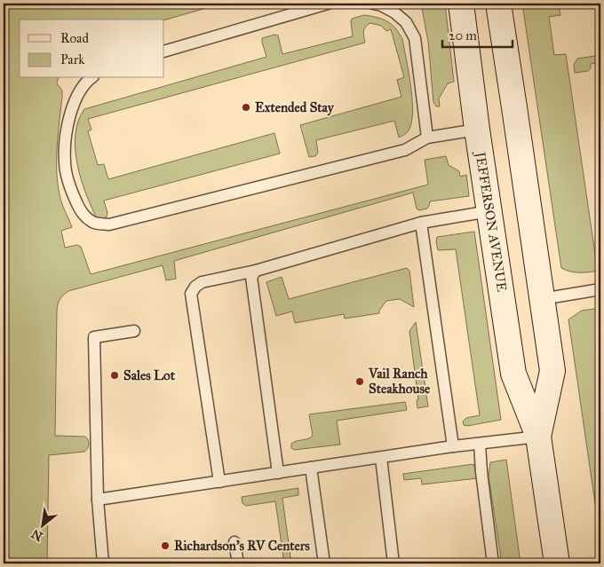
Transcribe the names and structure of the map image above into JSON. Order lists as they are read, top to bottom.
{
  "streets": {
    "main road": ["JEFFERSON AVENUE"]
  },
  "places": [
    "Extended Stay",
    "Sales Lot",
    "Vail Ranch Steakhouse",
    "Richardson's RV Centers"
  ],
  "legend": ["Road", "Park"],
  "scale_bar": "20 m",
  "north": "bottom left"
}
